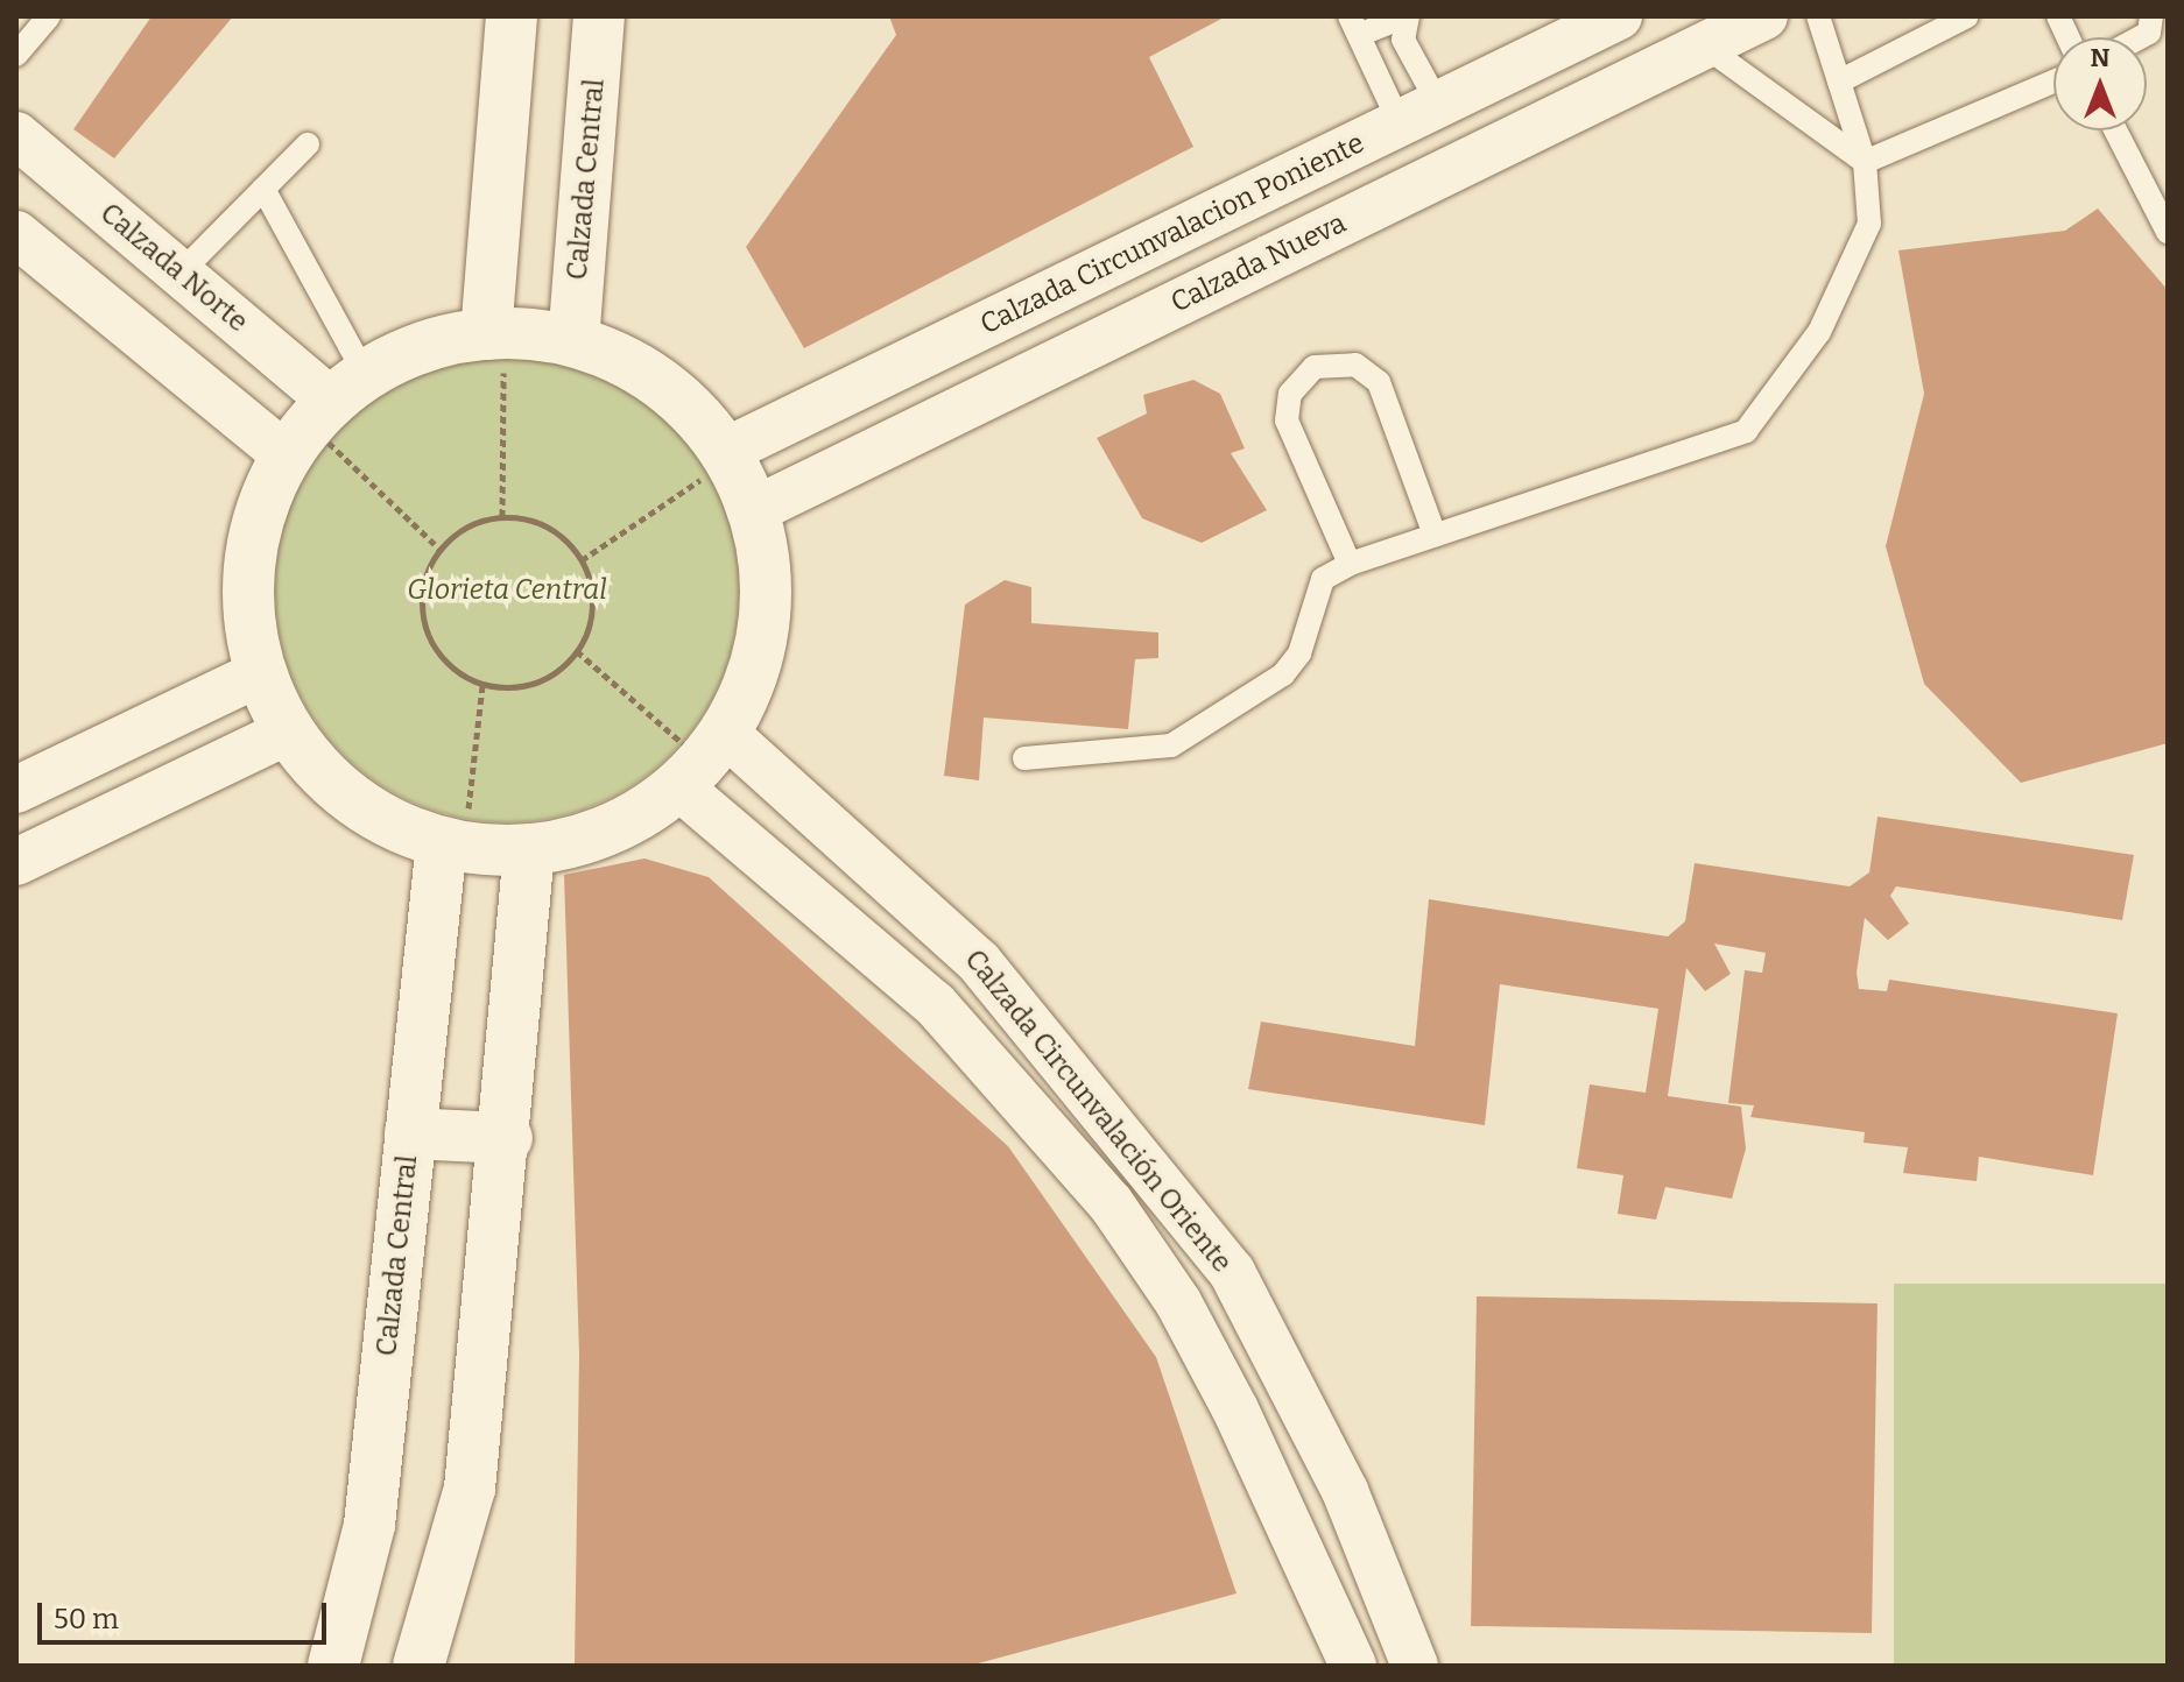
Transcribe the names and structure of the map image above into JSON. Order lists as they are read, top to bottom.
{
  "streets": {
    "street": [
      "Calzada Central",
      "Calzada Circunvalacion Poniente",
      "Calzada Nueva",
      "Calzada Norte",
      "Calzada Circunvalación Oriente"
    ]
  },
  "parks": ["Glorieta Central"],
  "scale_bar": "50 m",
  "north": "top"
}
